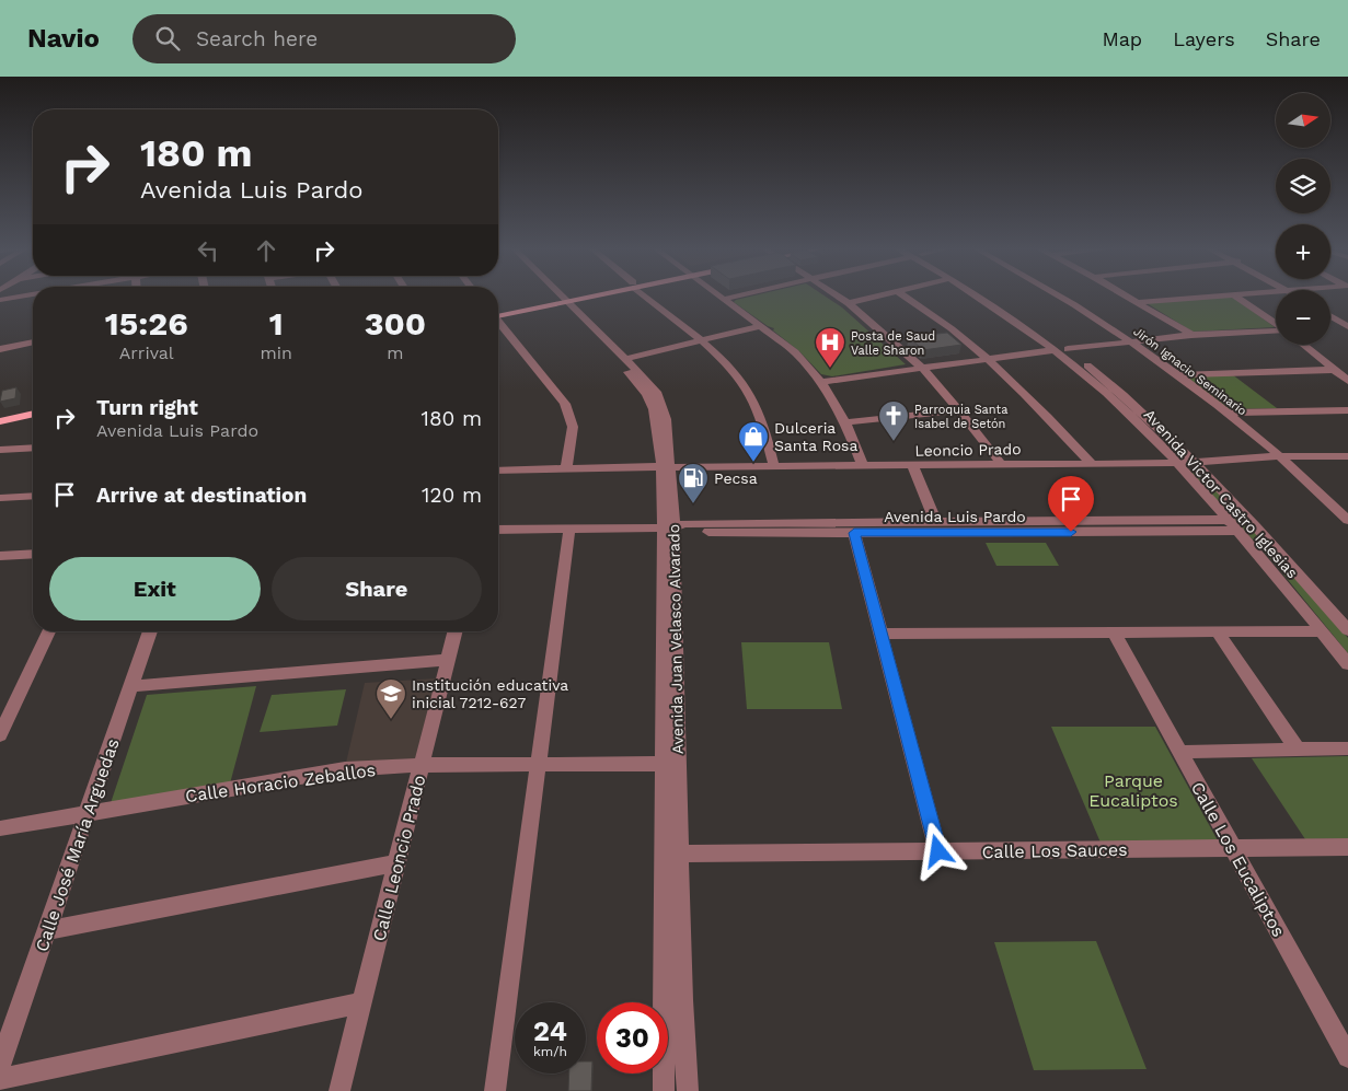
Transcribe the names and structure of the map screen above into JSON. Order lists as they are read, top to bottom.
{
  "streets": {
    "street": [
      "Jirón Ignacio Seminario",
      "Leoncio Prado",
      "Avenida Victor Castro Iglesias",
      "Avenida Luis Pardo",
      "Avenida Juan Velasco Alvarado",
      "Calle Horacio Zeballos",
      "Calle José María Arguedas",
      "Calle Los Sauces",
      "Calle Leoncio Prado",
      "Calle Los Eucaliptos"
    ]
  },
  "crossings": [
    ["Jirón Ignacio Seminario", "Leoncio Prado"],
    ["Leoncio Prado", "Avenida Victor Castro Iglesias"],
    ["Leoncio Prado", "Avenida Juan Velasco Alvarado"],
    ["Avenida Victor Castro Iglesias", "Avenida Luis Pardo"],
    ["Avenida Luis Pardo", "Avenida Juan Velasco Alvarado"],
    ["Avenida Juan Velasco Alvarado", "Calle Horacio Zeballos"],
    ["Avenida Juan Velasco Alvarado", "Calle Los Sauces"],
    ["Calle Horacio Zeballos", "Calle José María Arguedas"],
    ["Calle Horacio Zeballos", "Calle Leoncio Prado"],
    ["Calle Los Sauces", "Calle Los Eucaliptos"]
  ],
  "parks": ["Parque Eucaliptos"],
  "places": {
    "hospital": ["Posta de Saud Valle Sharon"],
    "church": ["Parroquia Santa Isabel de Setón"],
    "shop": ["Dulceria Santa Rosa"],
    "fuel station": ["Pecsa"],
    "school or university": ["Institución educativa inicial 7212-627"]
  },
  "north": "right",
  "page": {
    "header": "Navio",
    "search": "Search here",
    "nav": ["Map", "Layers", "Share"],
    "map_buttons": ["+", "−"],
    "turn": ["180 m", "Avenida Luis Pardo"],
    "eta": [
      "15:26",
      "Arrival",
      "1",
      "min",
      "300",
      "m"
    ],
    "list": [
      {
        "name": "Turn right",
        "note": "Avenida Luis Pardo",
        "value": "180 m"
      },
      {
        "name": "Arrive at destination",
        "value": "120 m"
      }
    ],
    "buttons": ["Exit", "Share"],
    "speed": "24 km/h",
    "limit": "30"
  }
}
